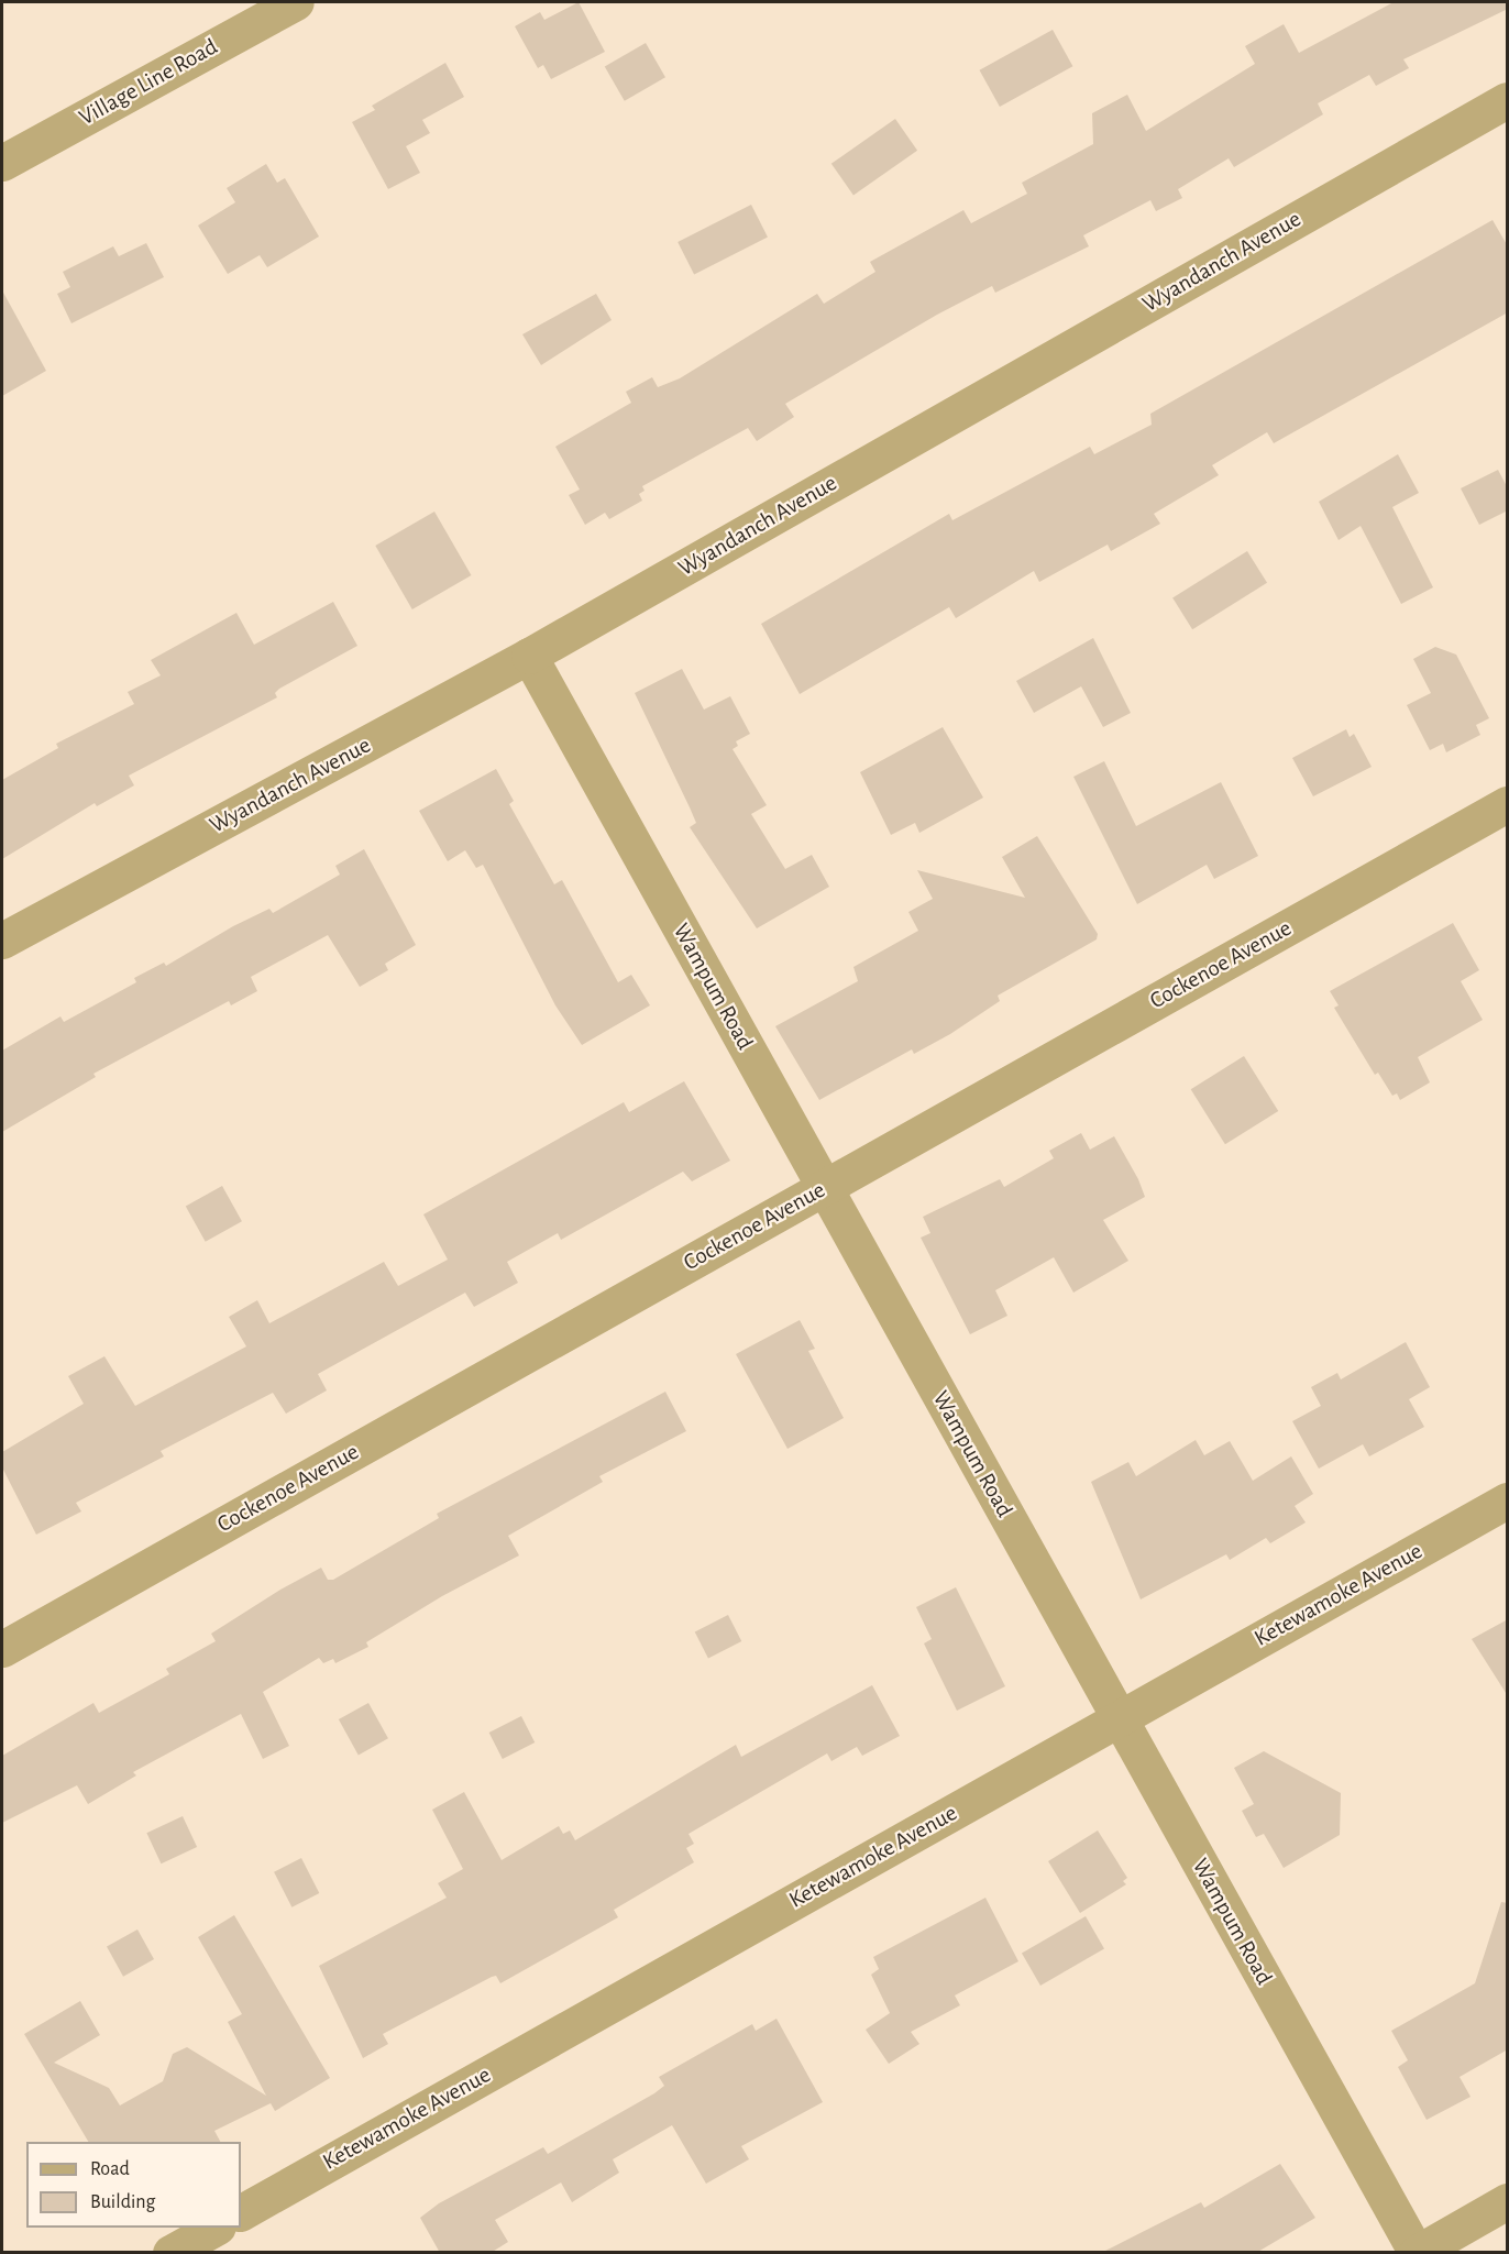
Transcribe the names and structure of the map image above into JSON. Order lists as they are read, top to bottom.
{
  "streets": {
    "street": [
      "Village Line Road",
      "Wyandanch Avenue",
      "Cockenoe Avenue",
      "Wampum Road",
      "Ketewamoke Avenue"
    ]
  },
  "crossings": [
    ["Wyandanch Avenue", "Wampum Road"],
    ["Cockenoe Avenue", "Wampum Road"],
    ["Wampum Road", "Ketewamoke Avenue"]
  ],
  "legend": ["Road", "Building"]
}
